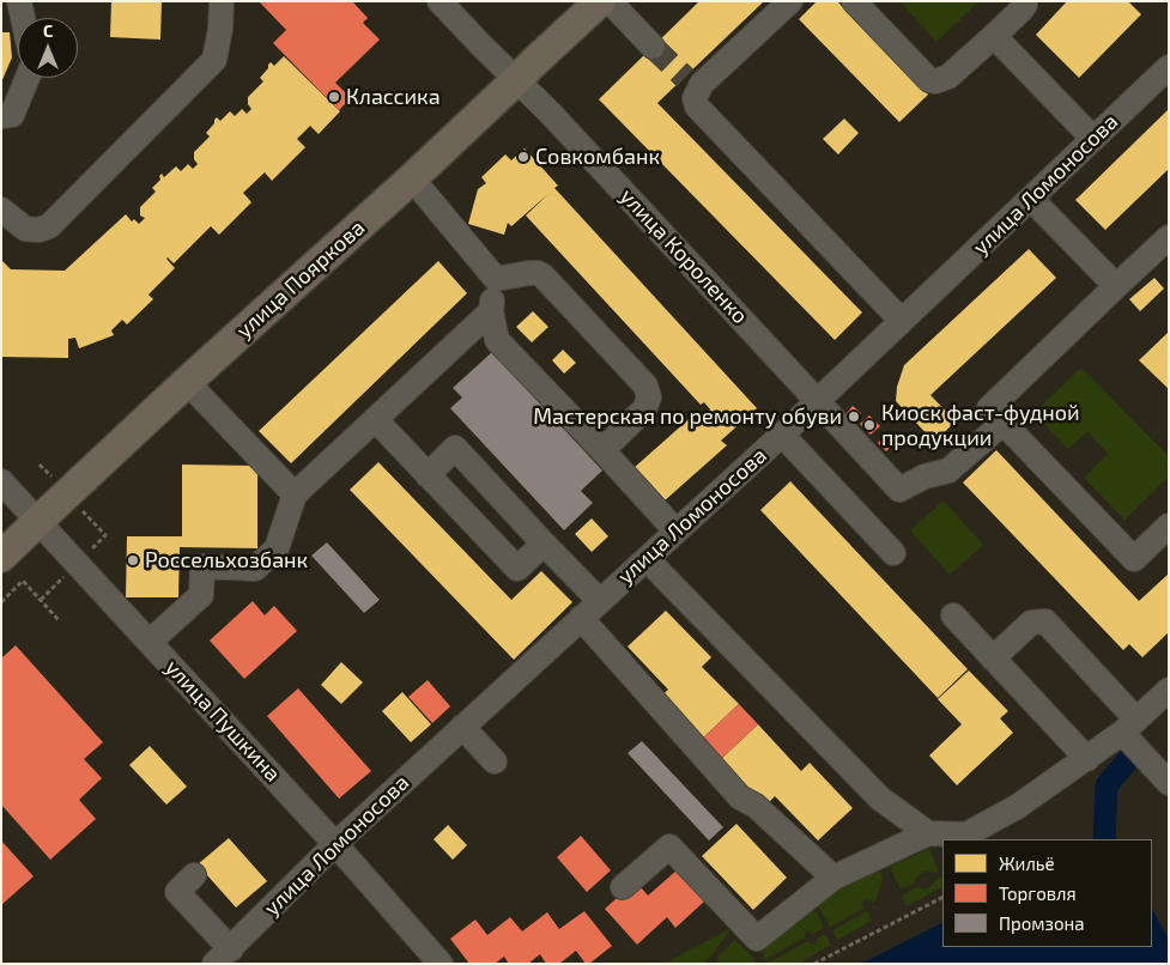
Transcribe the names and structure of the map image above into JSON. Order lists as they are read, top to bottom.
{
  "streets": {
    "main road": ["улица Пояркова"],
    "street": ["улица Ломоносова", "улица Короленко", "улица Пушкина"]
  },
  "crossings": [
    ["улица Ломоносова", "улица Короленко"],
    ["улица Ломоносова", "улица Пушкина"],
    ["улица Короленко", "улица Пояркова"],
    ["улица Пояркова", "улица Пушкина"]
  ],
  "places": [
    "Классика",
    "Совкомбанк",
    "Мастерская по ремонту обуви",
    "Киоск фаст-фудной продукции",
    "Россельхозбанк"
  ],
  "legend": ["Жильё", "Торговля", "Промзона"],
  "north": "top"
}
